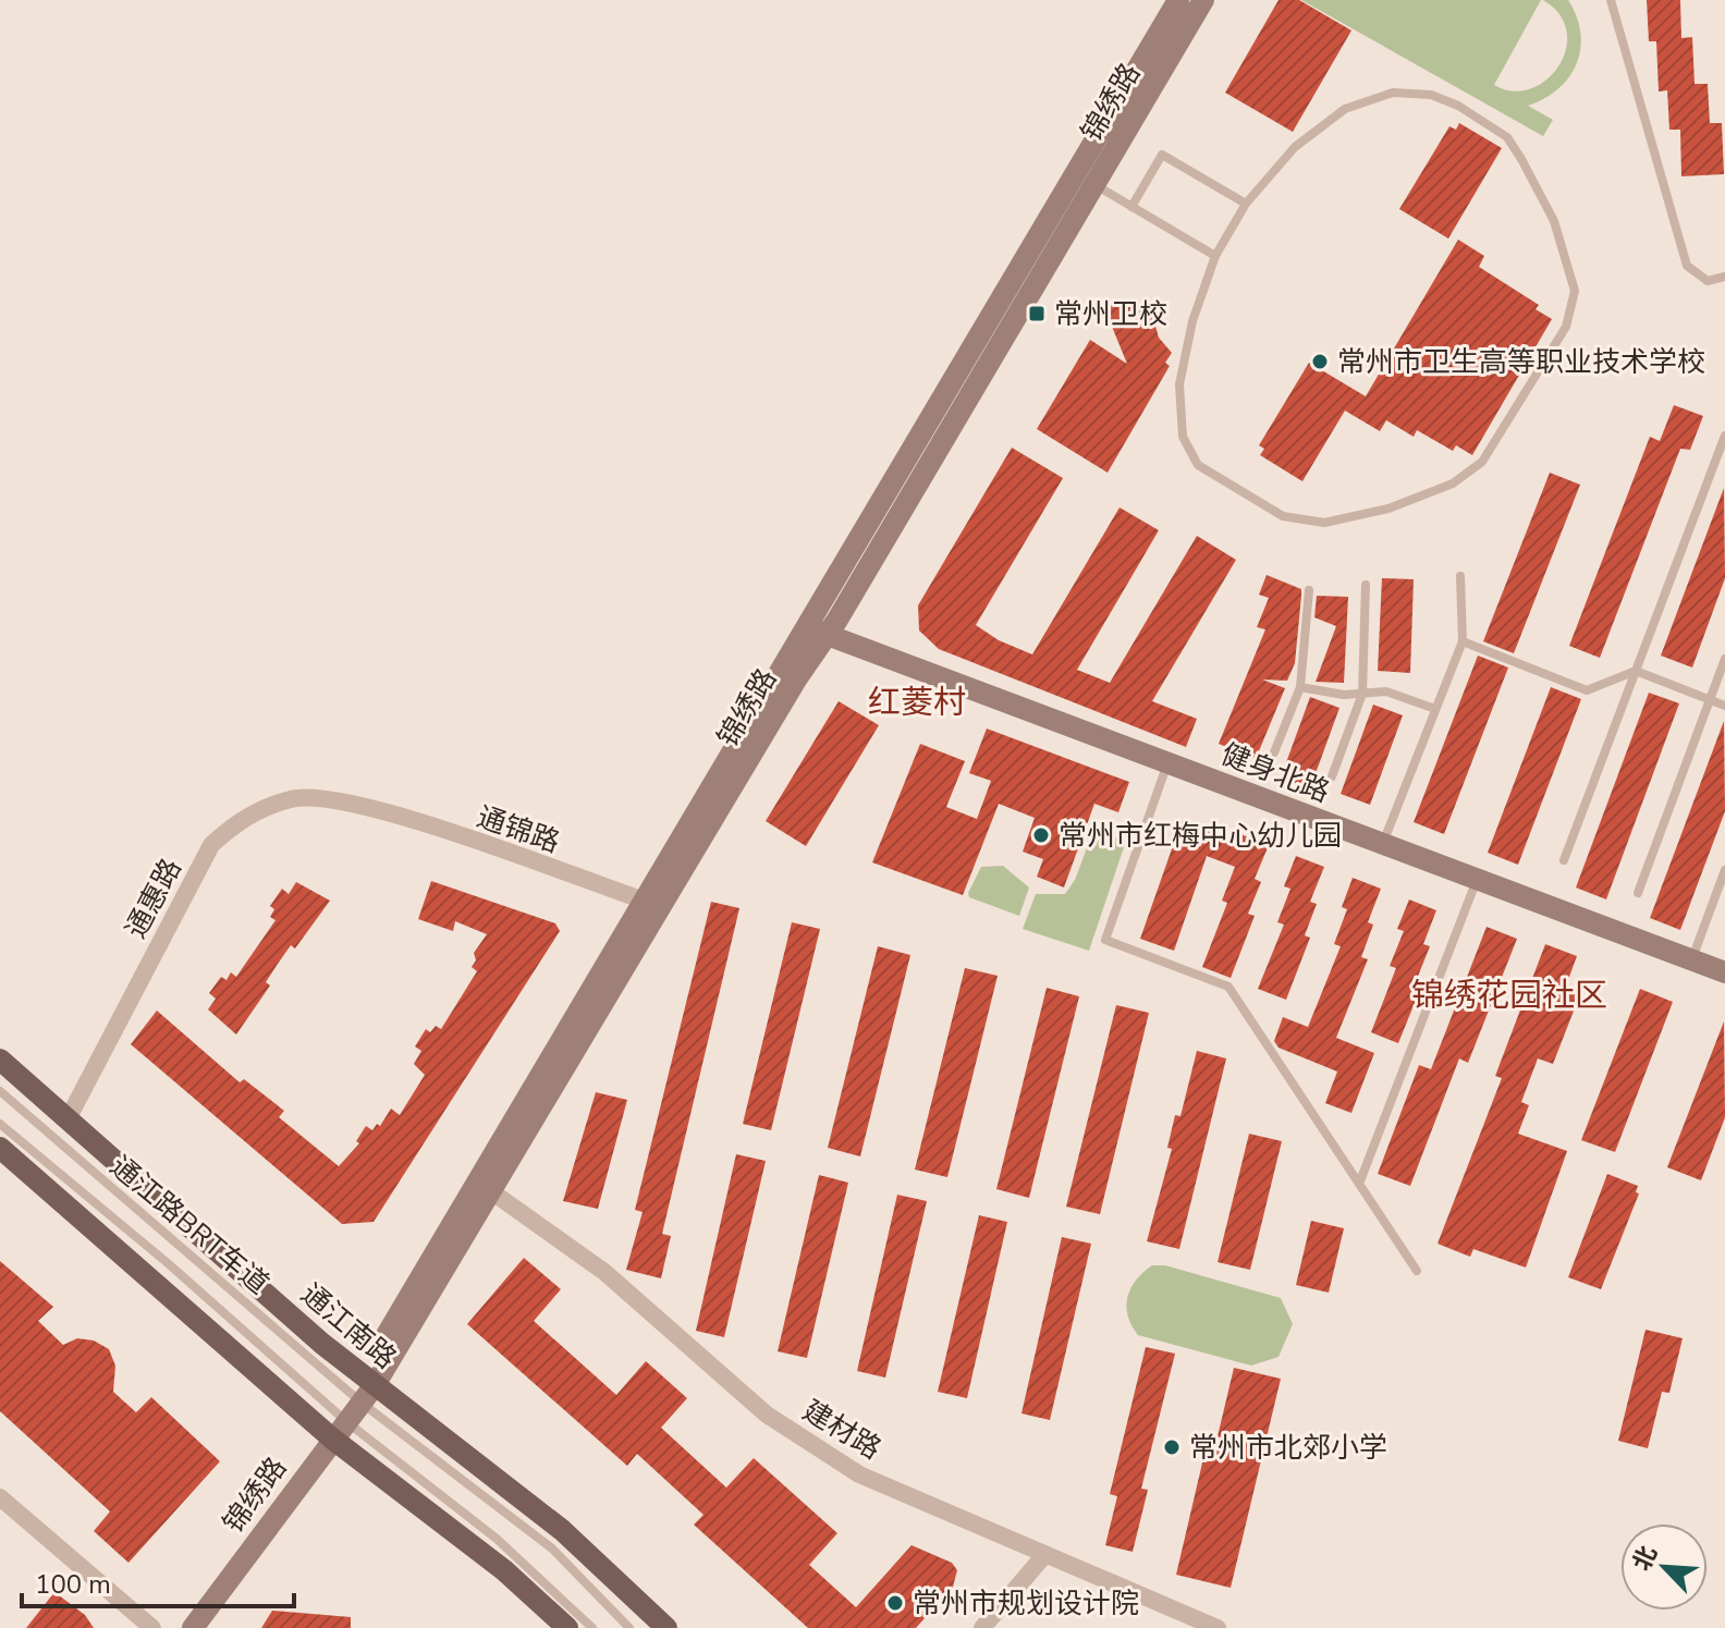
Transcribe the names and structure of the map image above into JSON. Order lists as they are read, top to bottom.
{
  "streets": {
    "main road": ["通江南路"],
    "street": [
      "锦绣路",
      "健身北路",
      "通锦路",
      "通惠路",
      "建材路"
    ],
    "lane": ["通江路BRT车道"]
  },
  "crossings": [
    ["锦绣路", "健身北路"],
    ["锦绣路", "通锦路"],
    ["锦绣路", "通江路BRT车道"],
    ["锦绣路", "通江南路"],
    ["锦绣路", "建材路"],
    ["通锦路", "通惠路"],
    ["通惠路", "通江南路"],
    ["通江路BRT车道", "通江南路"]
  ],
  "districts": ["红菱村", "锦绣花园社区"],
  "places": {
    "transit": ["常州卫校"],
    "other": [
      "常州市卫生高等职业技术学校",
      "常州市红梅中心幼儿园",
      "常州市北郊小学",
      "常州市规划设计院"
    ]
  },
  "scale_bar": "100 m",
  "north": "top left"
}
